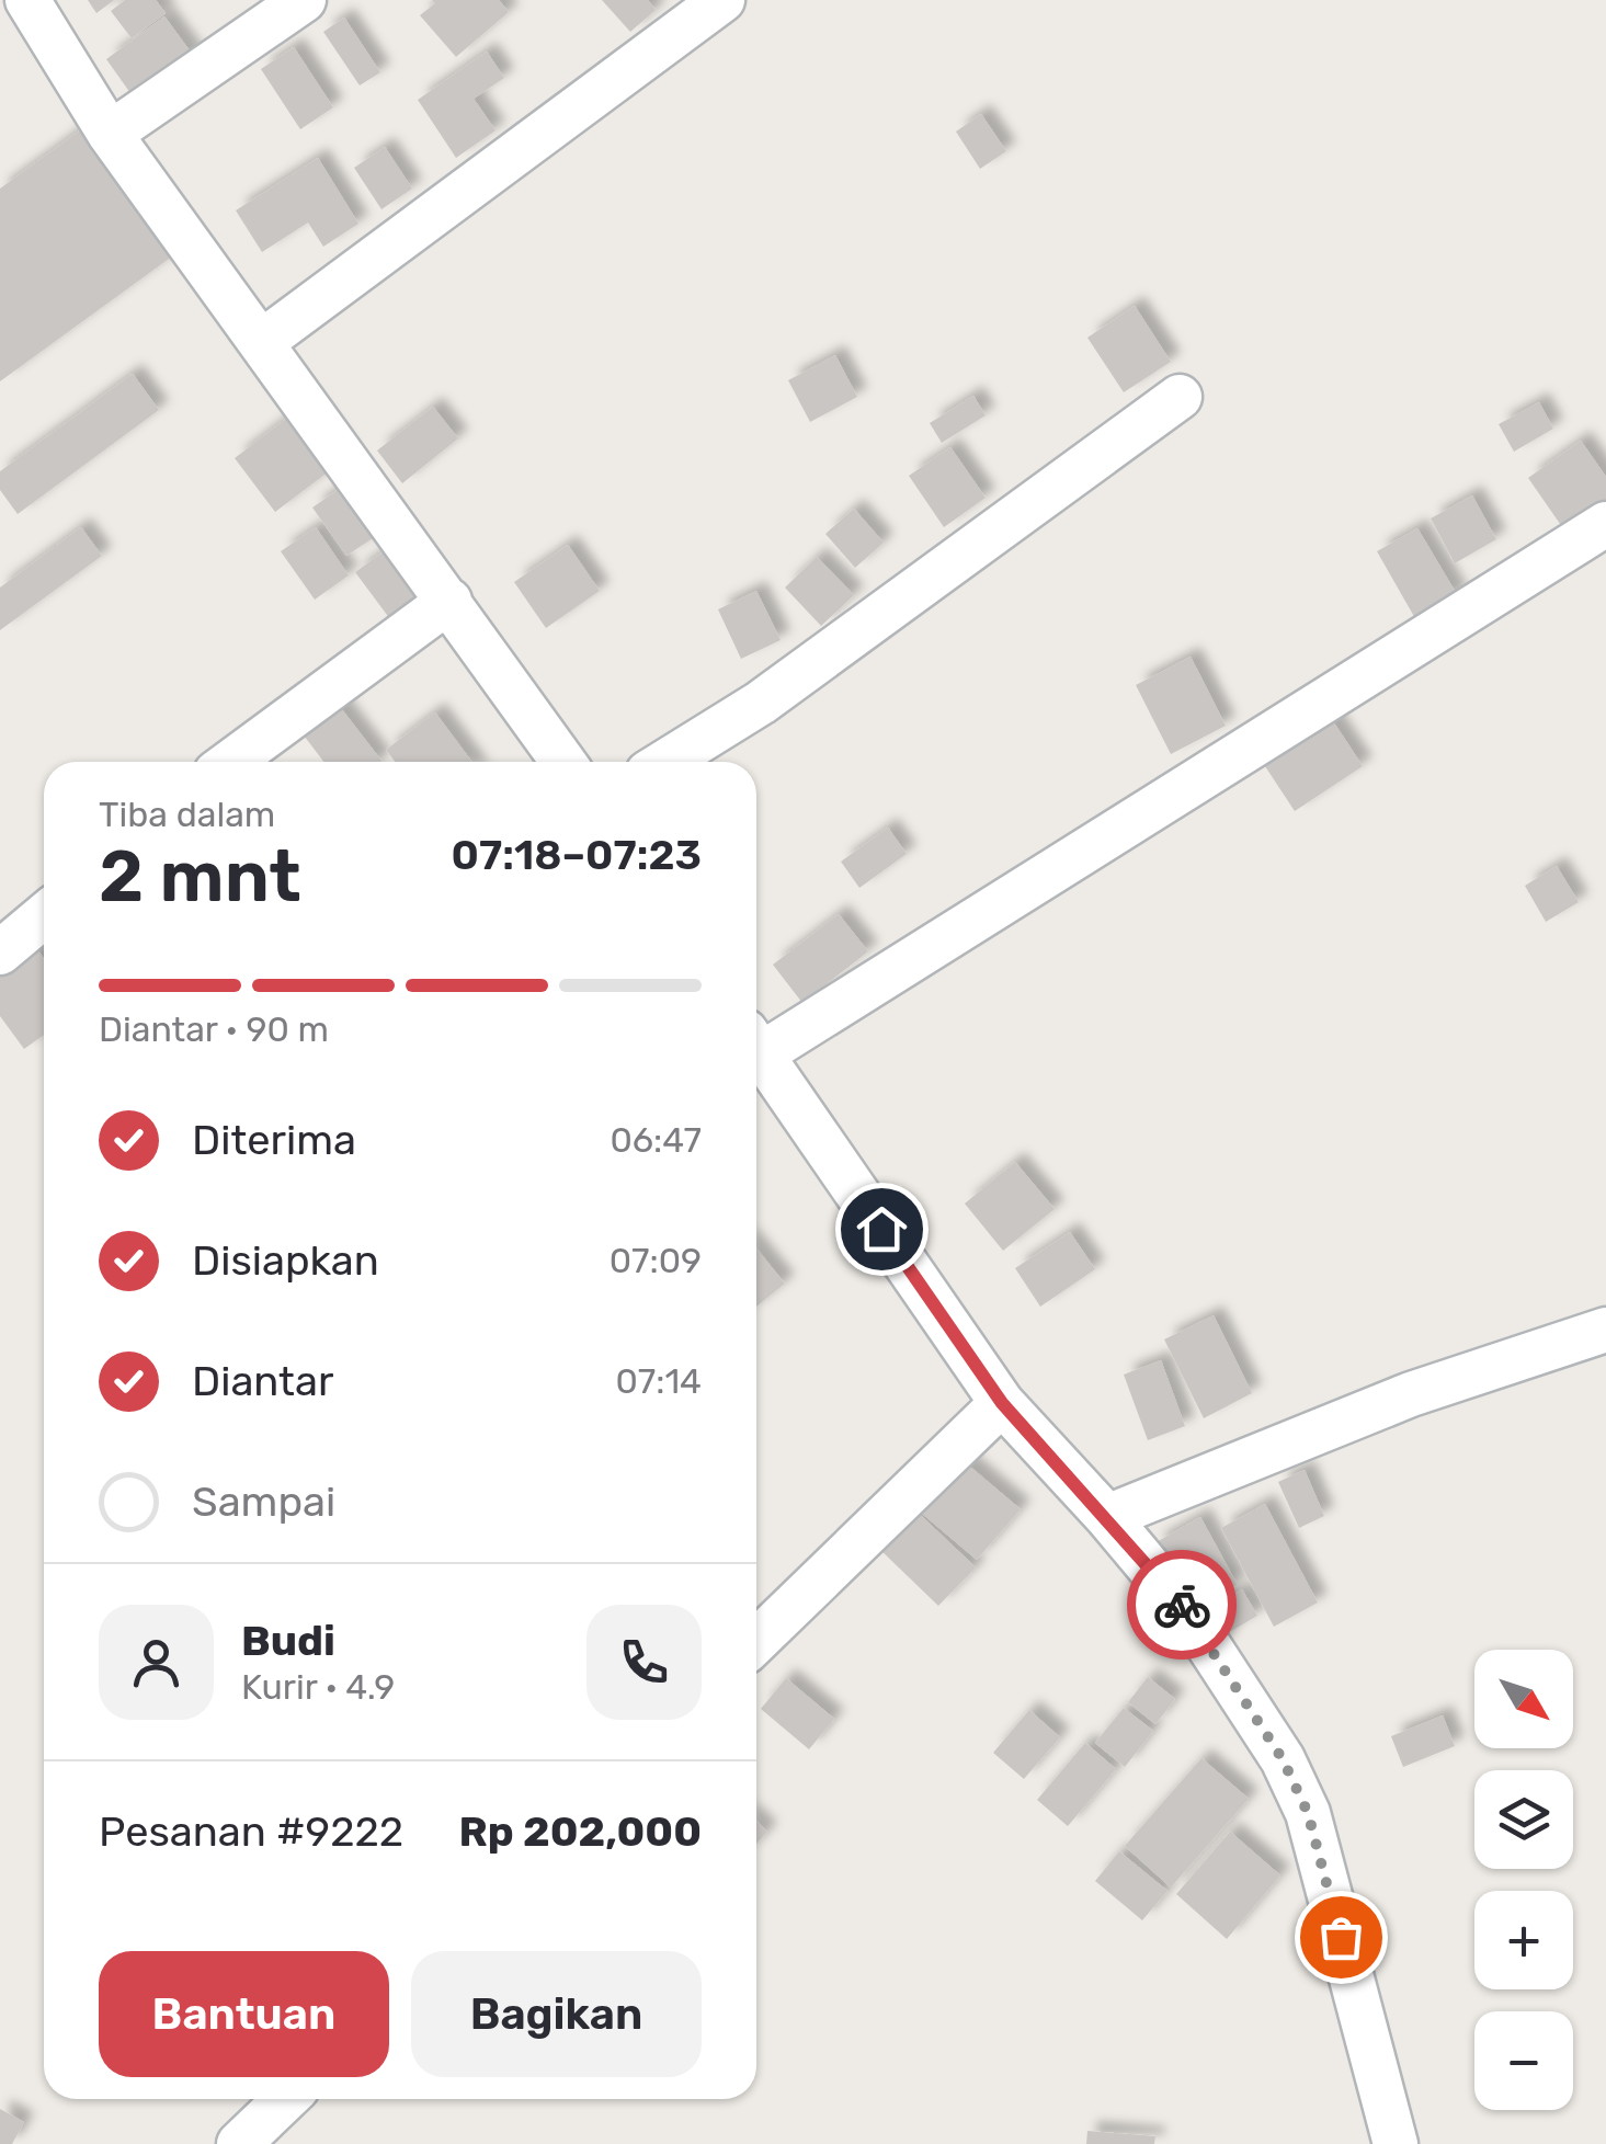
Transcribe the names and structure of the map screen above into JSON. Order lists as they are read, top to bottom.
{
  "north": "bottom right",
  "page": {
    "heading": ["2 mnt", "Tiba dalam", "07:18–07:23"],
    "panel": [
      "Budi",
      "Kurir · 4.9",
      "Pesanan #9222",
      "Rp 202,000"
    ],
    "bar": "Diantar · 90 m",
    "list": [
      ["Diterima", "06:47"],
      ["Disiapkan", "07:09"],
      ["Diantar", "07:14"],
      "Sampai"
    ],
    "map_buttons": ["+", "−"],
    "buttons": ["Bantuan", "Bagikan"]
  }
}
